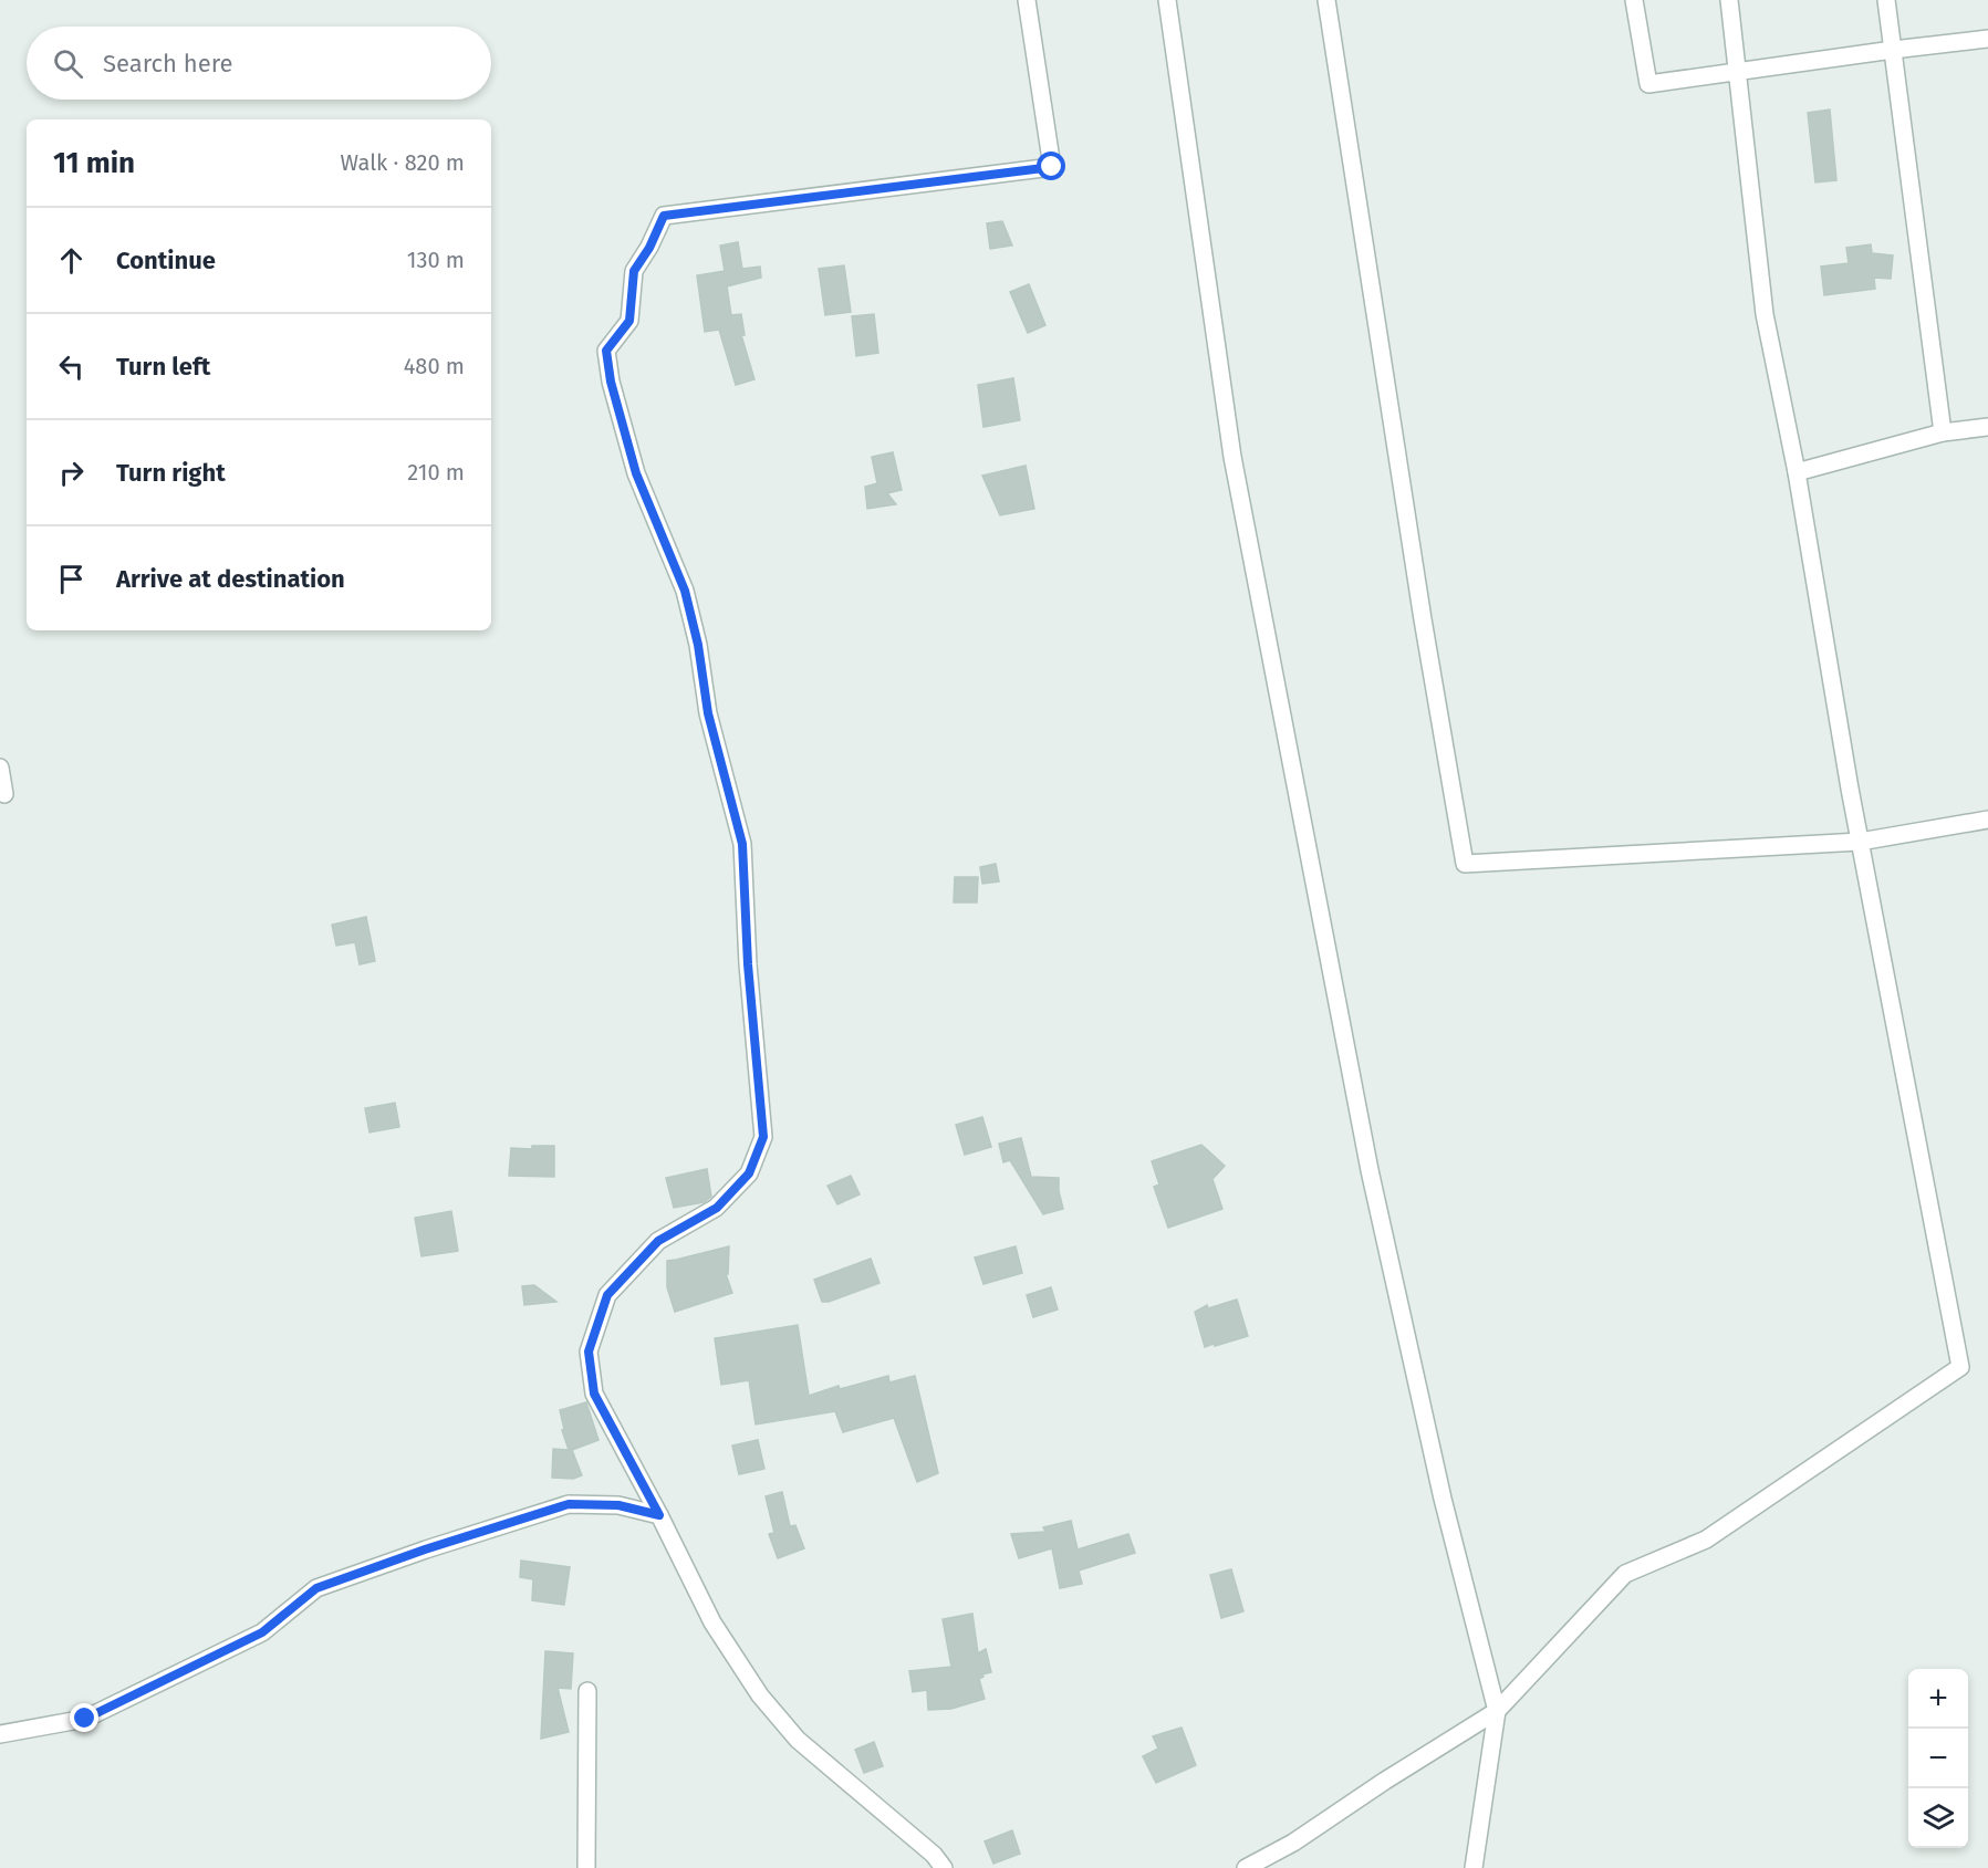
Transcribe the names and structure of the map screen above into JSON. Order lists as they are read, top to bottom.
{
  "page": {
    "search": "Search here",
    "heading": ["11 min", "Walk · 820 m"],
    "list": [
      ["Continue", "130 m"],
      ["Turn left", "480 m"],
      ["Turn right", "210 m"],
      "Arrive at destination"
    ],
    "map_buttons": ["+", "−"]
  }
}
